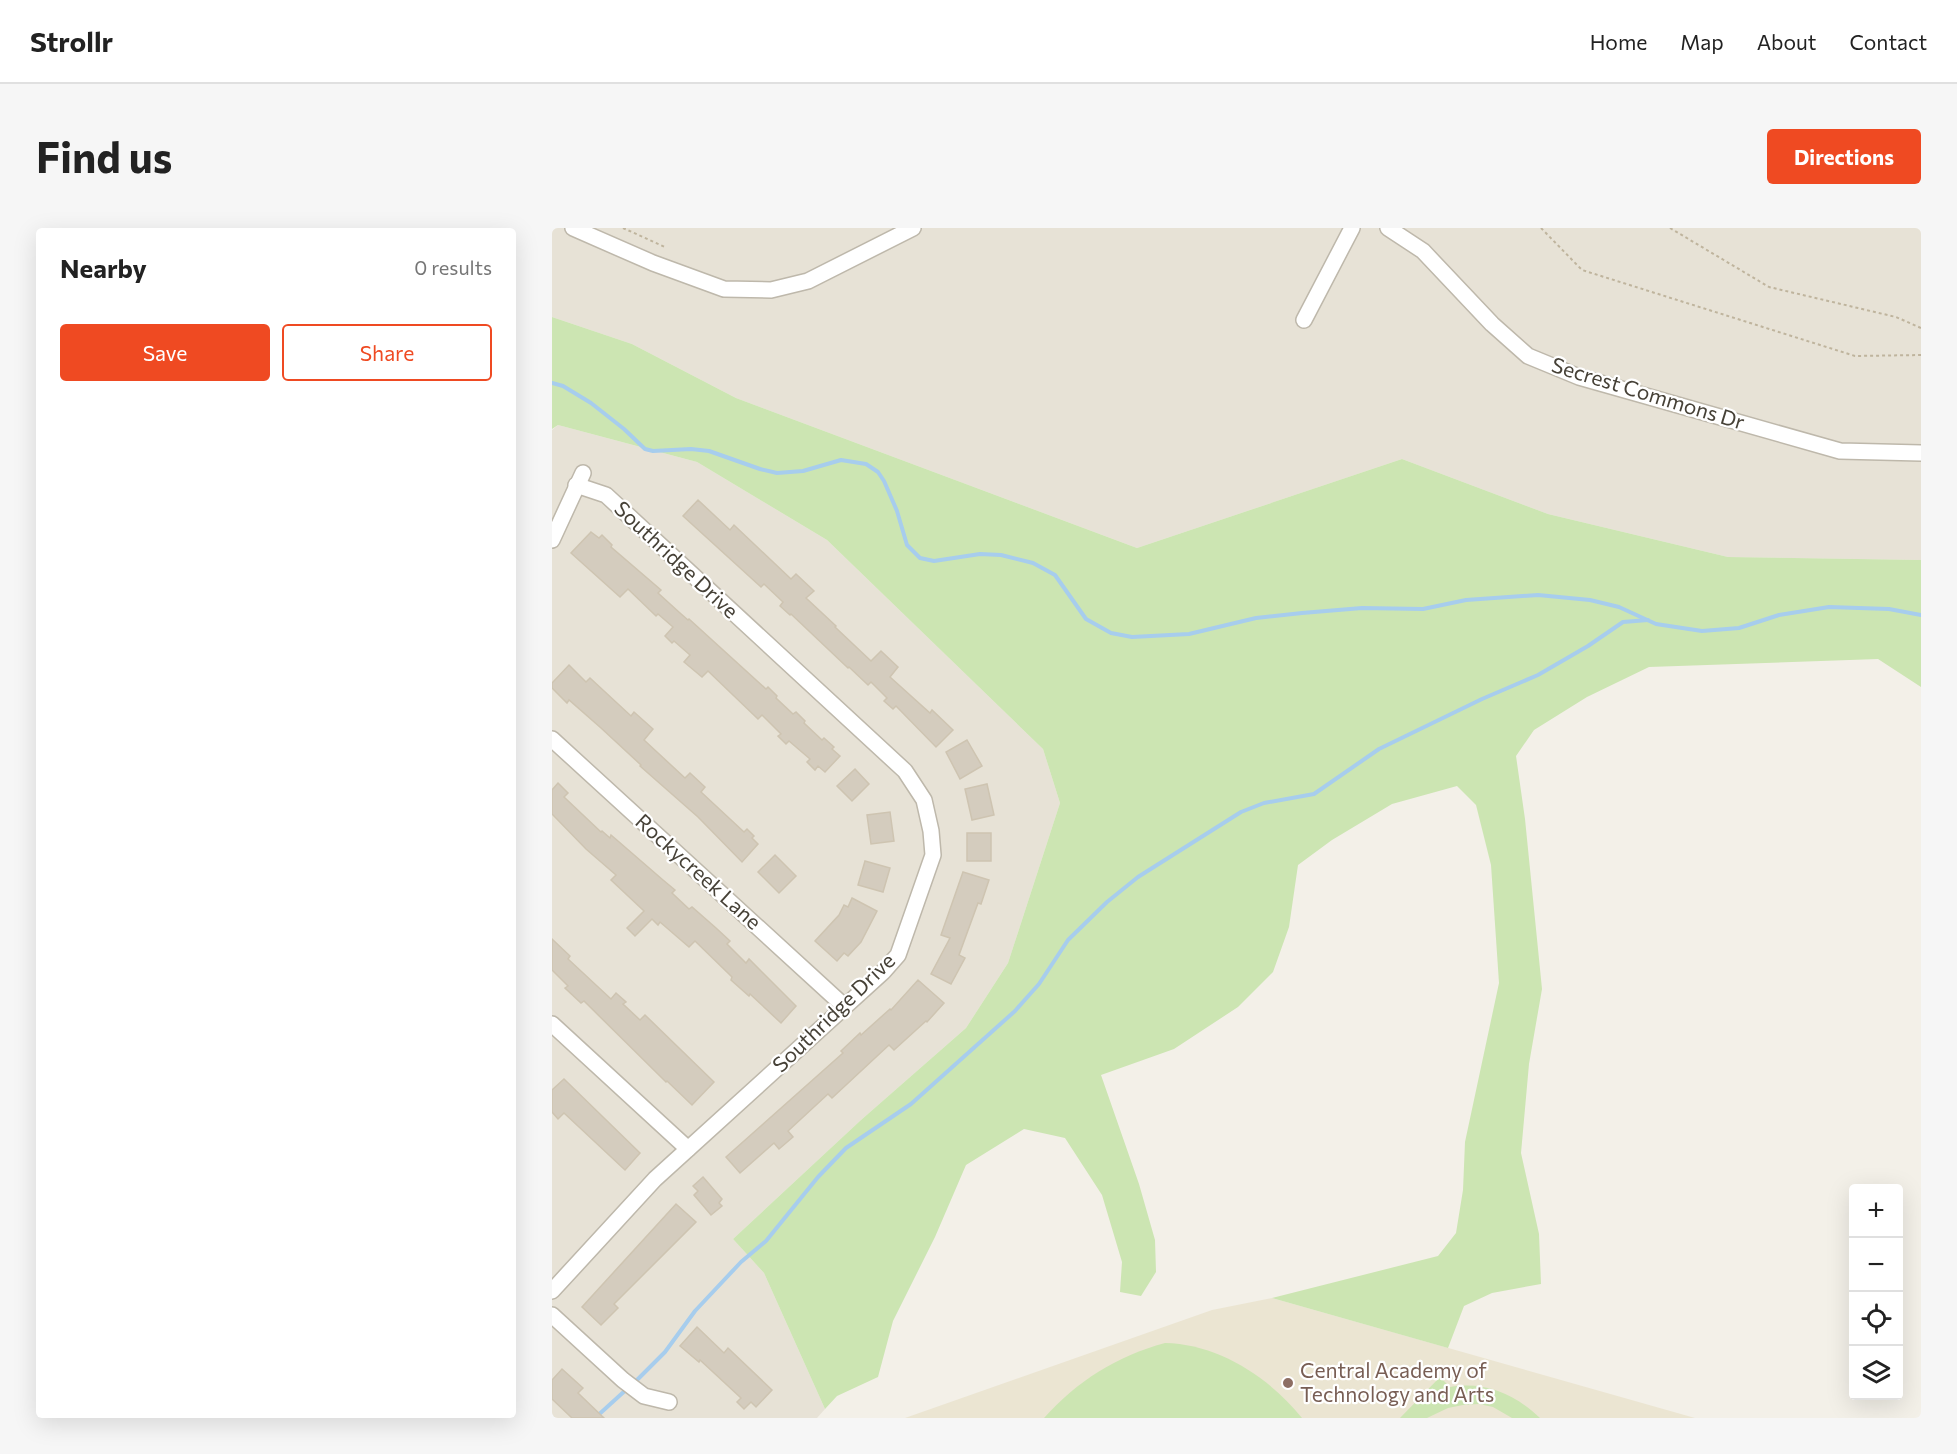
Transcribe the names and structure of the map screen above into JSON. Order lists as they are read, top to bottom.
{
  "streets": {
    "street": ["Secrest Commons Dr", "Southridge Drive", "Rockycreek Lane"]
  },
  "crossings": [
    ["Southridge Drive", "Rockycreek Lane"]
  ],
  "places": ["Central Academy of Technology and Arts"],
  "page": {
    "header": "Strollr",
    "nav": [
      "Home",
      "Map",
      "About",
      "Contact"
    ],
    "buttons": [
      "Directions",
      ["Save", "Share"]
    ],
    "title": "Find us",
    "heading": ["Nearby", "0 results"],
    "map_buttons": ["+", "−"]
  }
}
